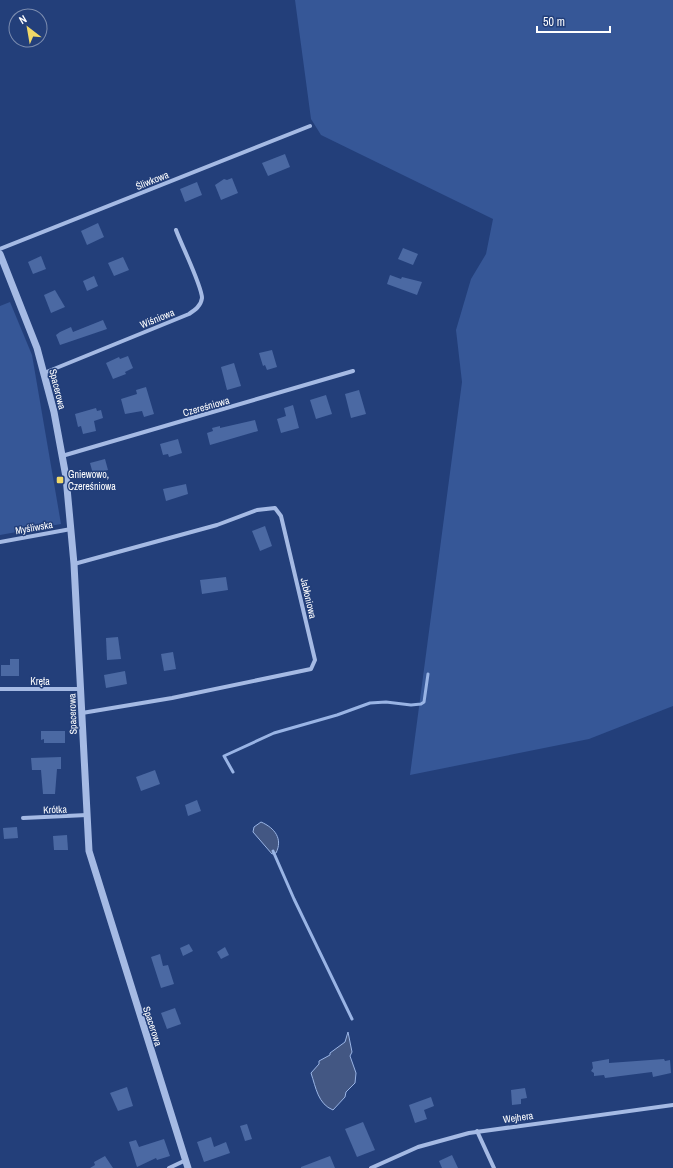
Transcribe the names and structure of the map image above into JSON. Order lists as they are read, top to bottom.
{
  "streets": {
    "street": [
      "Śliwkowa",
      "Wiśniowa",
      "Spacerowa",
      "Czereśniowa",
      "Myśliwska",
      "Jabłoniowa",
      "Kręta",
      "Krótka",
      "Wejhera"
    ]
  },
  "crossings": [
    ["Wiśniowa", "Spacerowa"],
    ["Spacerowa", "Czereśniowa"],
    ["Spacerowa", "Myśliwska"],
    ["Spacerowa", "Jabłoniowa"],
    ["Spacerowa", "Kręta"],
    ["Spacerowa", "Krótka"]
  ],
  "places": {
    "transit": ["Gniewowo, Czereśniowa"]
  },
  "scale_bar": "50 m",
  "north": "top left"
}
